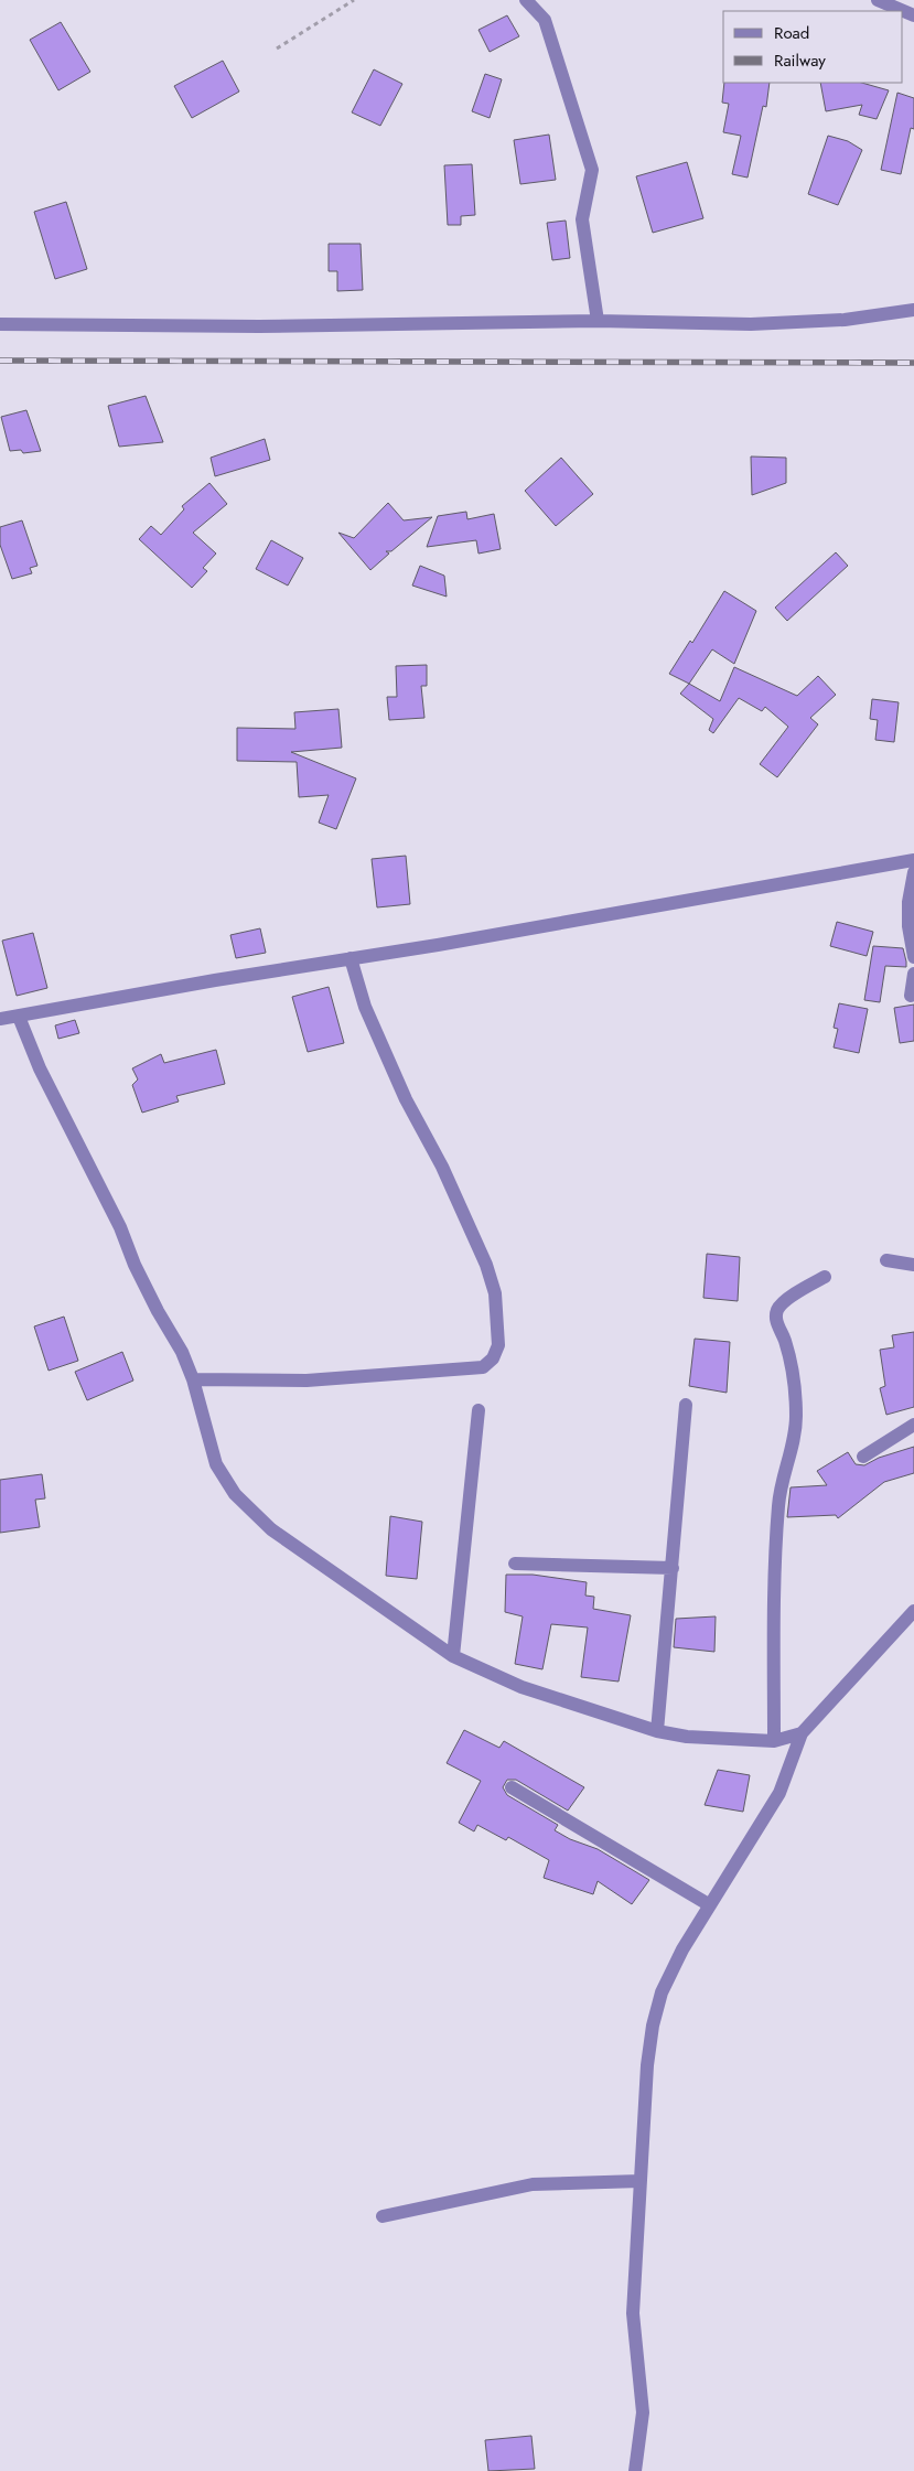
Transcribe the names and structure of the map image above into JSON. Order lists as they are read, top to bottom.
{
  "legend": ["Road", "Railway"]
}
